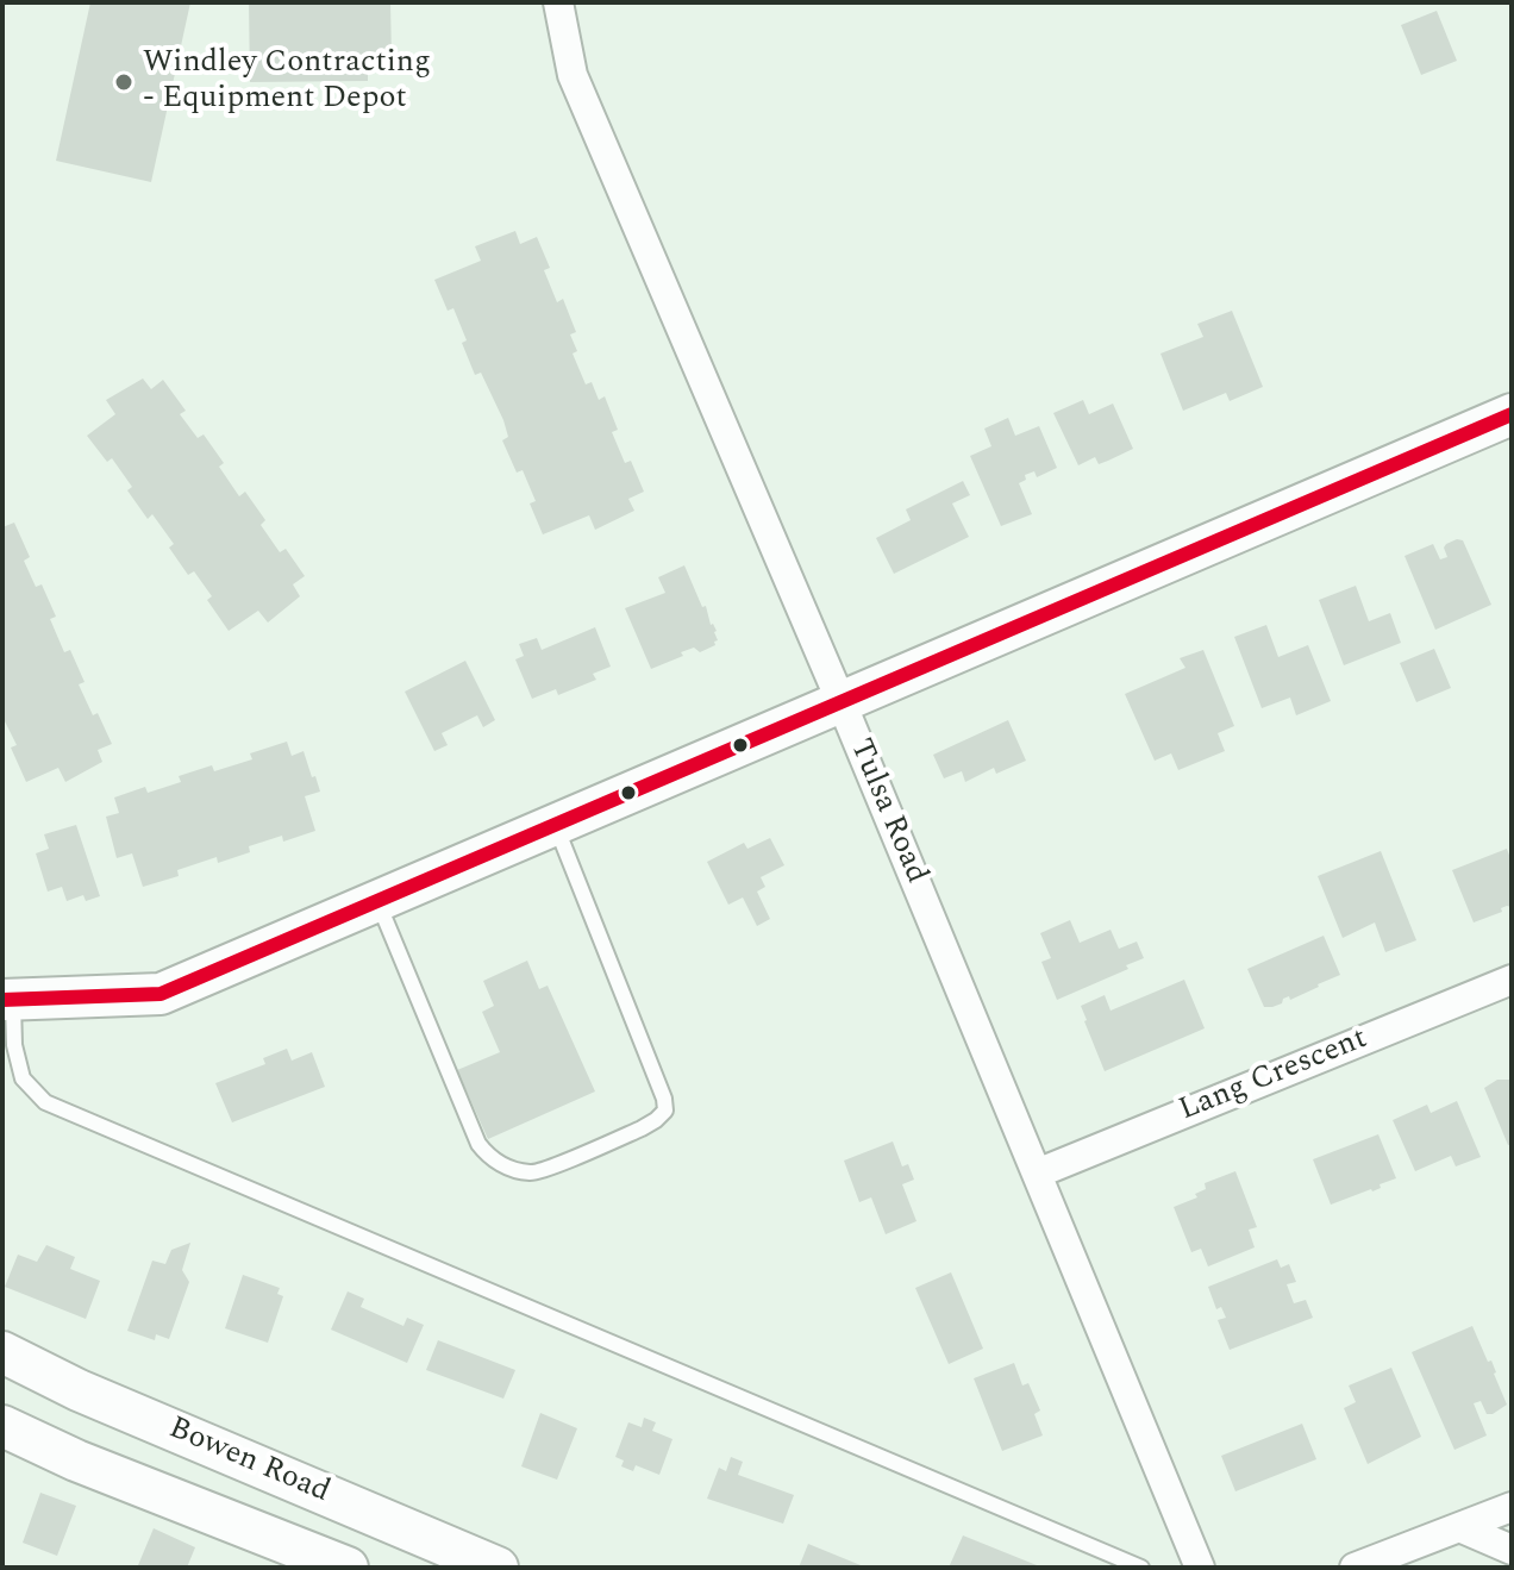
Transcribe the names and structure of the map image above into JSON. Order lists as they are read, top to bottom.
{
  "streets": {
    "street": ["Tulsa Road", "Lang Crescent", "Bowen Road"]
  },
  "crossings": [
    ["Tulsa Road", "Lang Crescent"]
  ],
  "places": ["Windley Contracting - Equipment Depot"]
}
